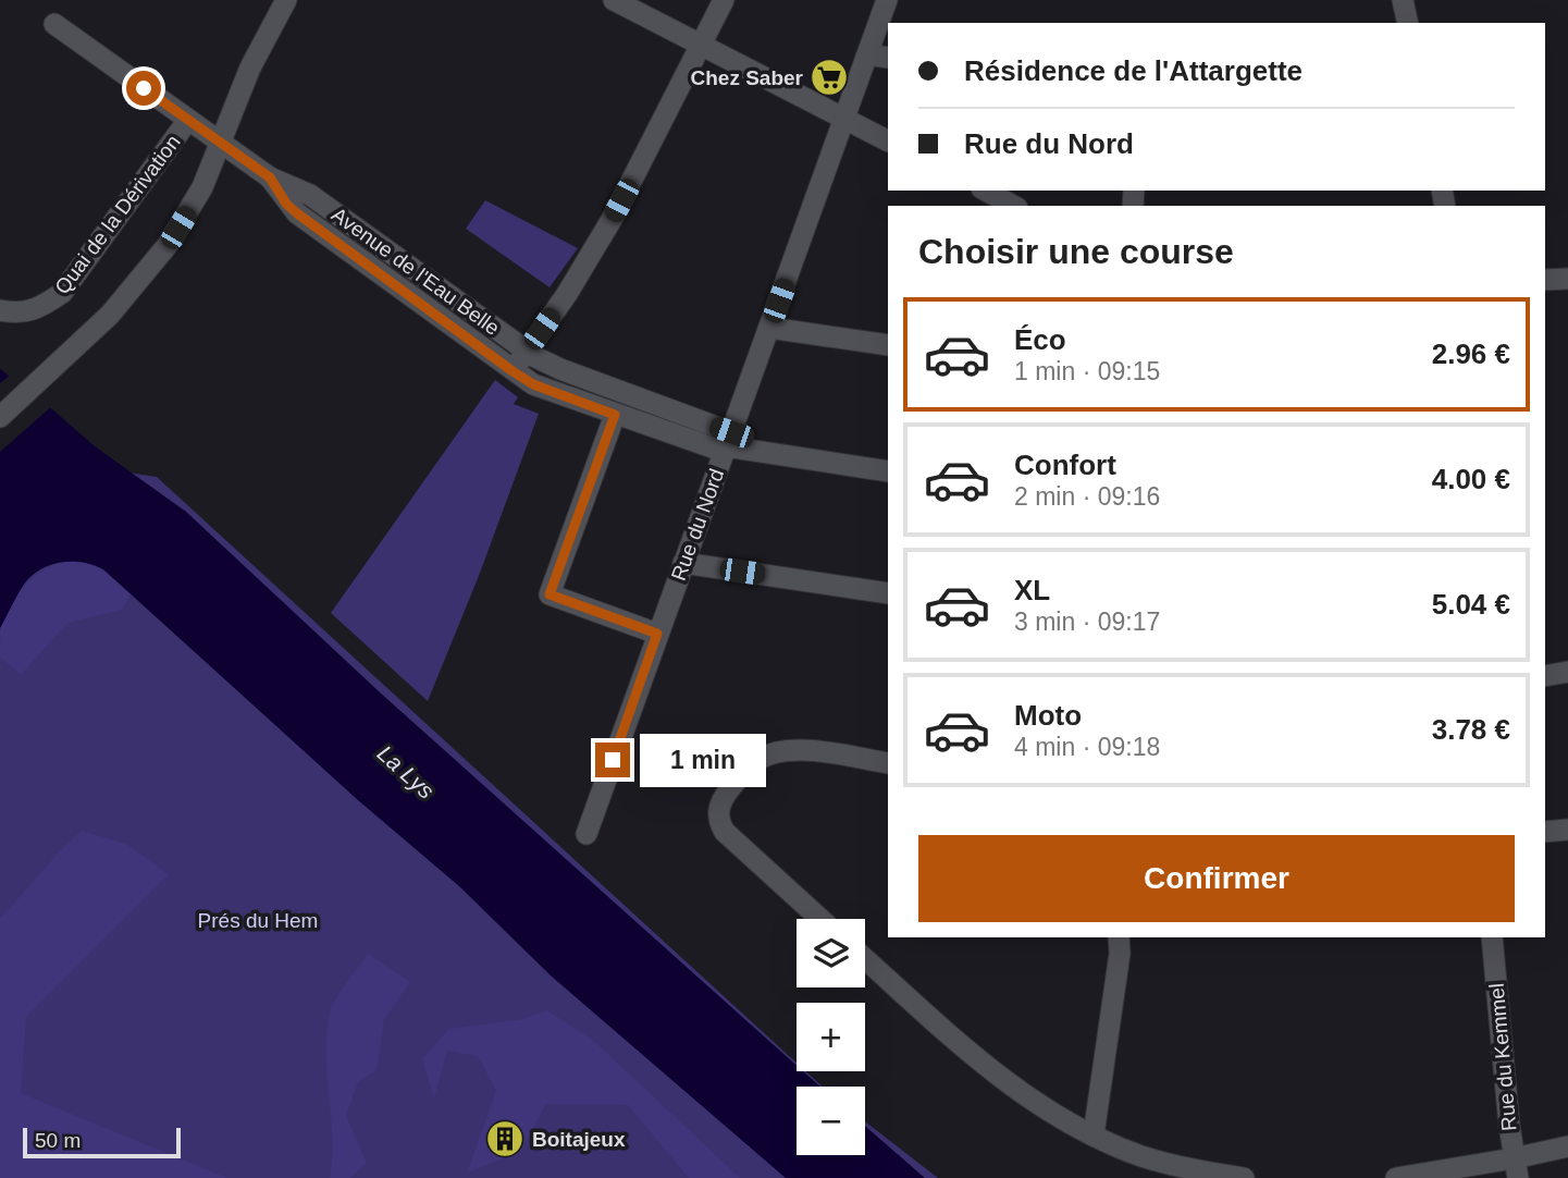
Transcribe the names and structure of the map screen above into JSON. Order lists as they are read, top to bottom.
{
  "streets": {
    "street": [
      "Quai de la Dérivation",
      "Avenue de l'Eau Belle",
      "Rue du Nord",
      "Rue du Kemmel"
    ]
  },
  "crossings": [
    ["Quai de la Dérivation", "Avenue de l'Eau Belle"],
    ["Avenue de l'Eau Belle", "Rue du Nord"]
  ],
  "water": ["La Lys"],
  "parks": ["Prés du Hem"],
  "places": {
    "supermarket": ["Chez Saber"],
    "building": ["Boitajeux"]
  },
  "scale_bar": "50 m",
  "page": {
    "banner": ["Résidence de l'Attargette", "Rue du Nord"],
    "heading": "Choisir une course",
    "list": [
      {
        "name": "Éco",
        "note": "1 min · 09:15",
        "value": "2.96 €"
      },
      {
        "name": "Confort",
        "note": "2 min · 09:16",
        "value": "4.00 €"
      },
      {
        "name": "XL",
        "note": "3 min · 09:17",
        "value": "5.04 €"
      },
      {
        "name": "Moto",
        "note": "4 min · 09:18",
        "value": "3.78 €"
      }
    ],
    "bubble": "1 min",
    "buttons": "Confirmer",
    "map_buttons": ["+", "−"],
    "scale": "50 m"
  }
}
